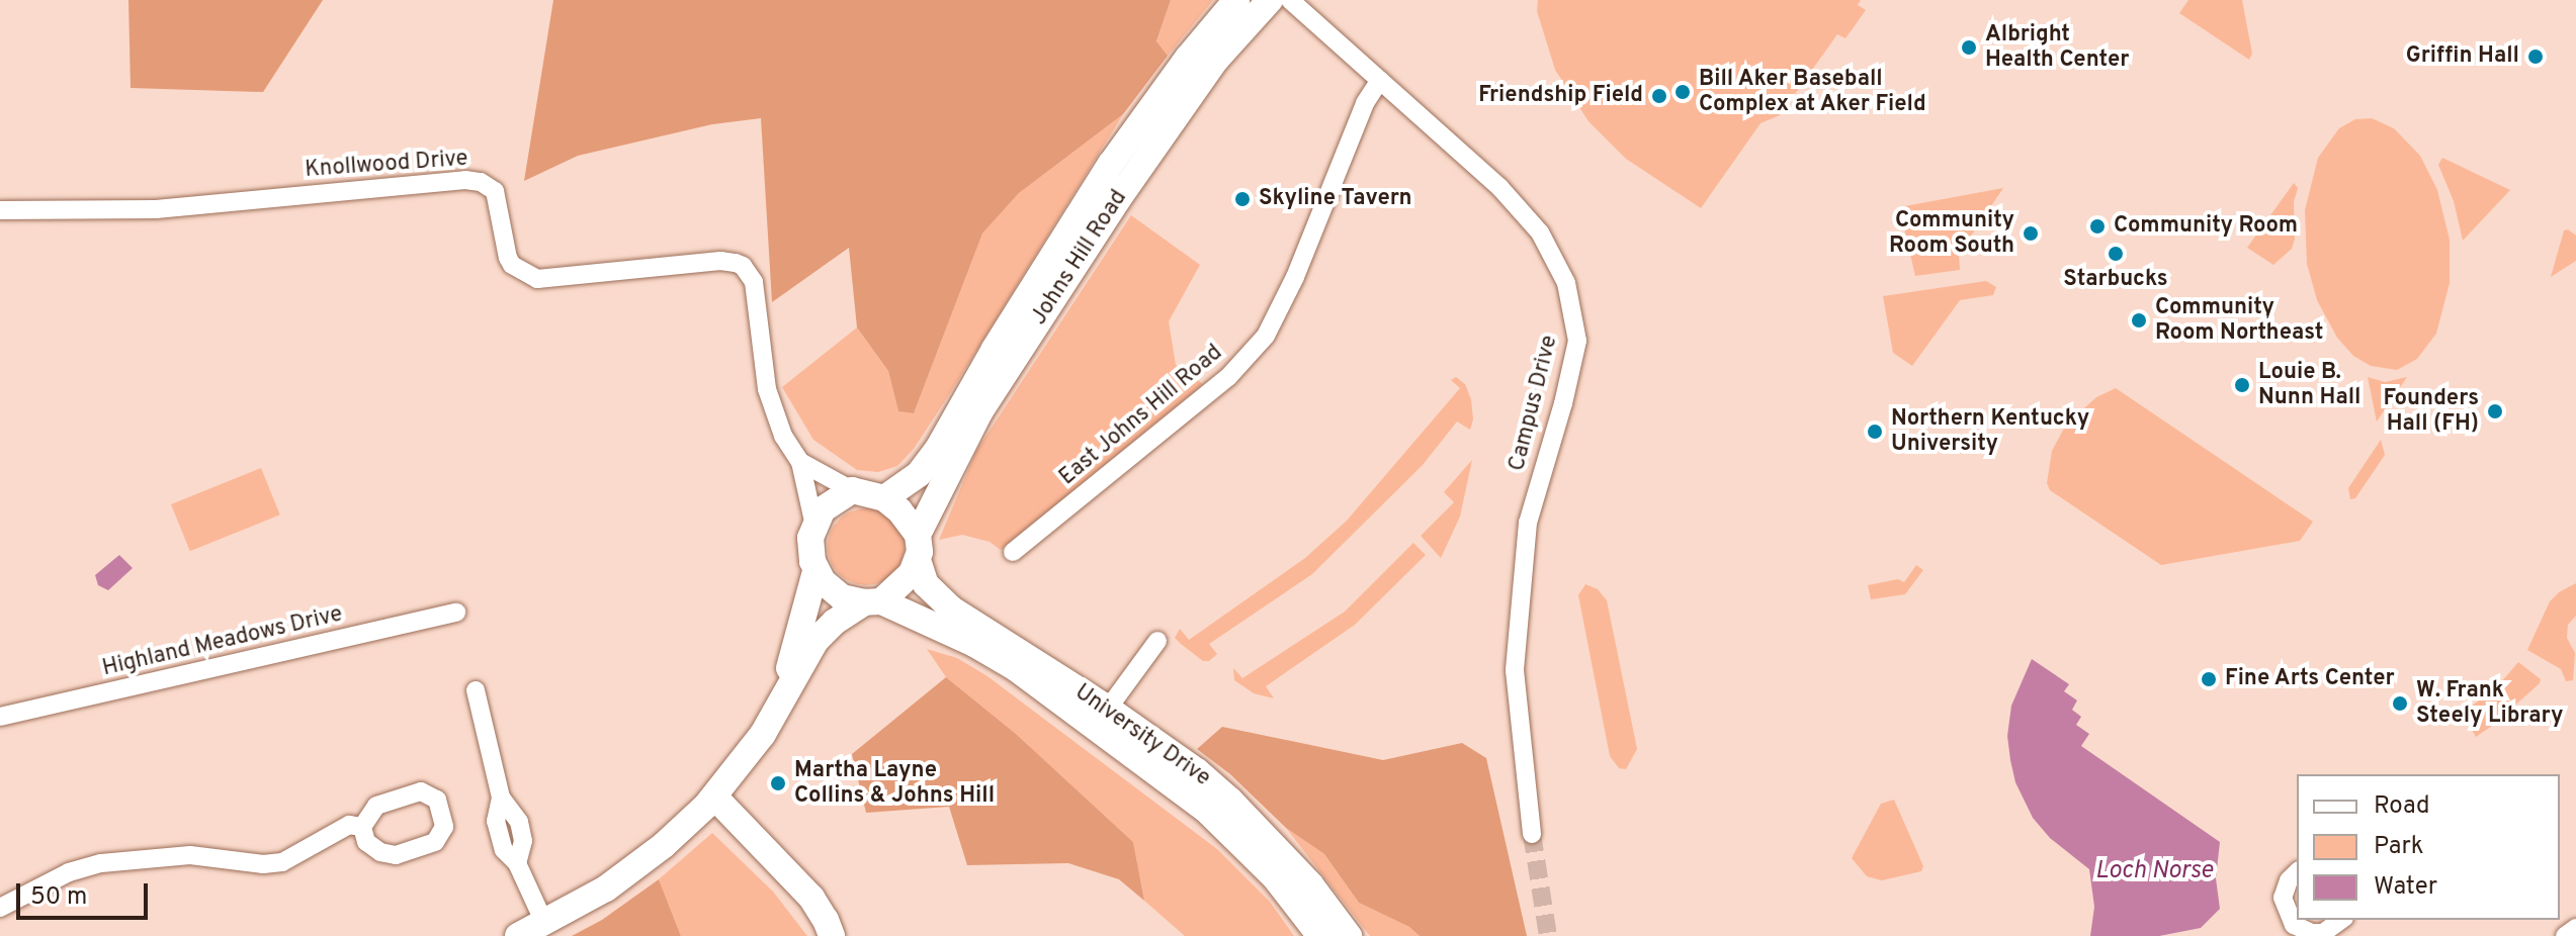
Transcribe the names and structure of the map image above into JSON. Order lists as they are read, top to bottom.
{
  "streets": {
    "main road": ["Johns Hill Road", "University Drive"],
    "street": [
      "Knollwood Drive",
      "Campus Drive",
      "East Johns Hill Road",
      "Highland Meadows Drive"
    ]
  },
  "crossings": [
    ["Knollwood Drive", "Johns Hill Road"],
    ["Knollwood Drive", "University Drive"],
    ["Johns Hill Road", "University Drive"],
    ["Campus Drive", "East Johns Hill Road"]
  ],
  "water": ["Loch Norse"],
  "places": [
    "Albright Health Center",
    "Griffin Hall",
    "Bill Aker Baseball Complex at Aker Field",
    "Friendship Field",
    "Skyline Tavern",
    "Community Room",
    "Community Room South",
    "Starbucks",
    "Community Room Northeast",
    "Louie B. Nunn Hall",
    "Founders Hall (FH)",
    "Northern Kentucky University",
    "Fine Arts Center",
    "W. Frank Steely Library",
    "Martha Layne Collins & Johns Hill"
  ],
  "legend": ["Road", "Park", "Water"],
  "scale_bar": "50 m"
}
